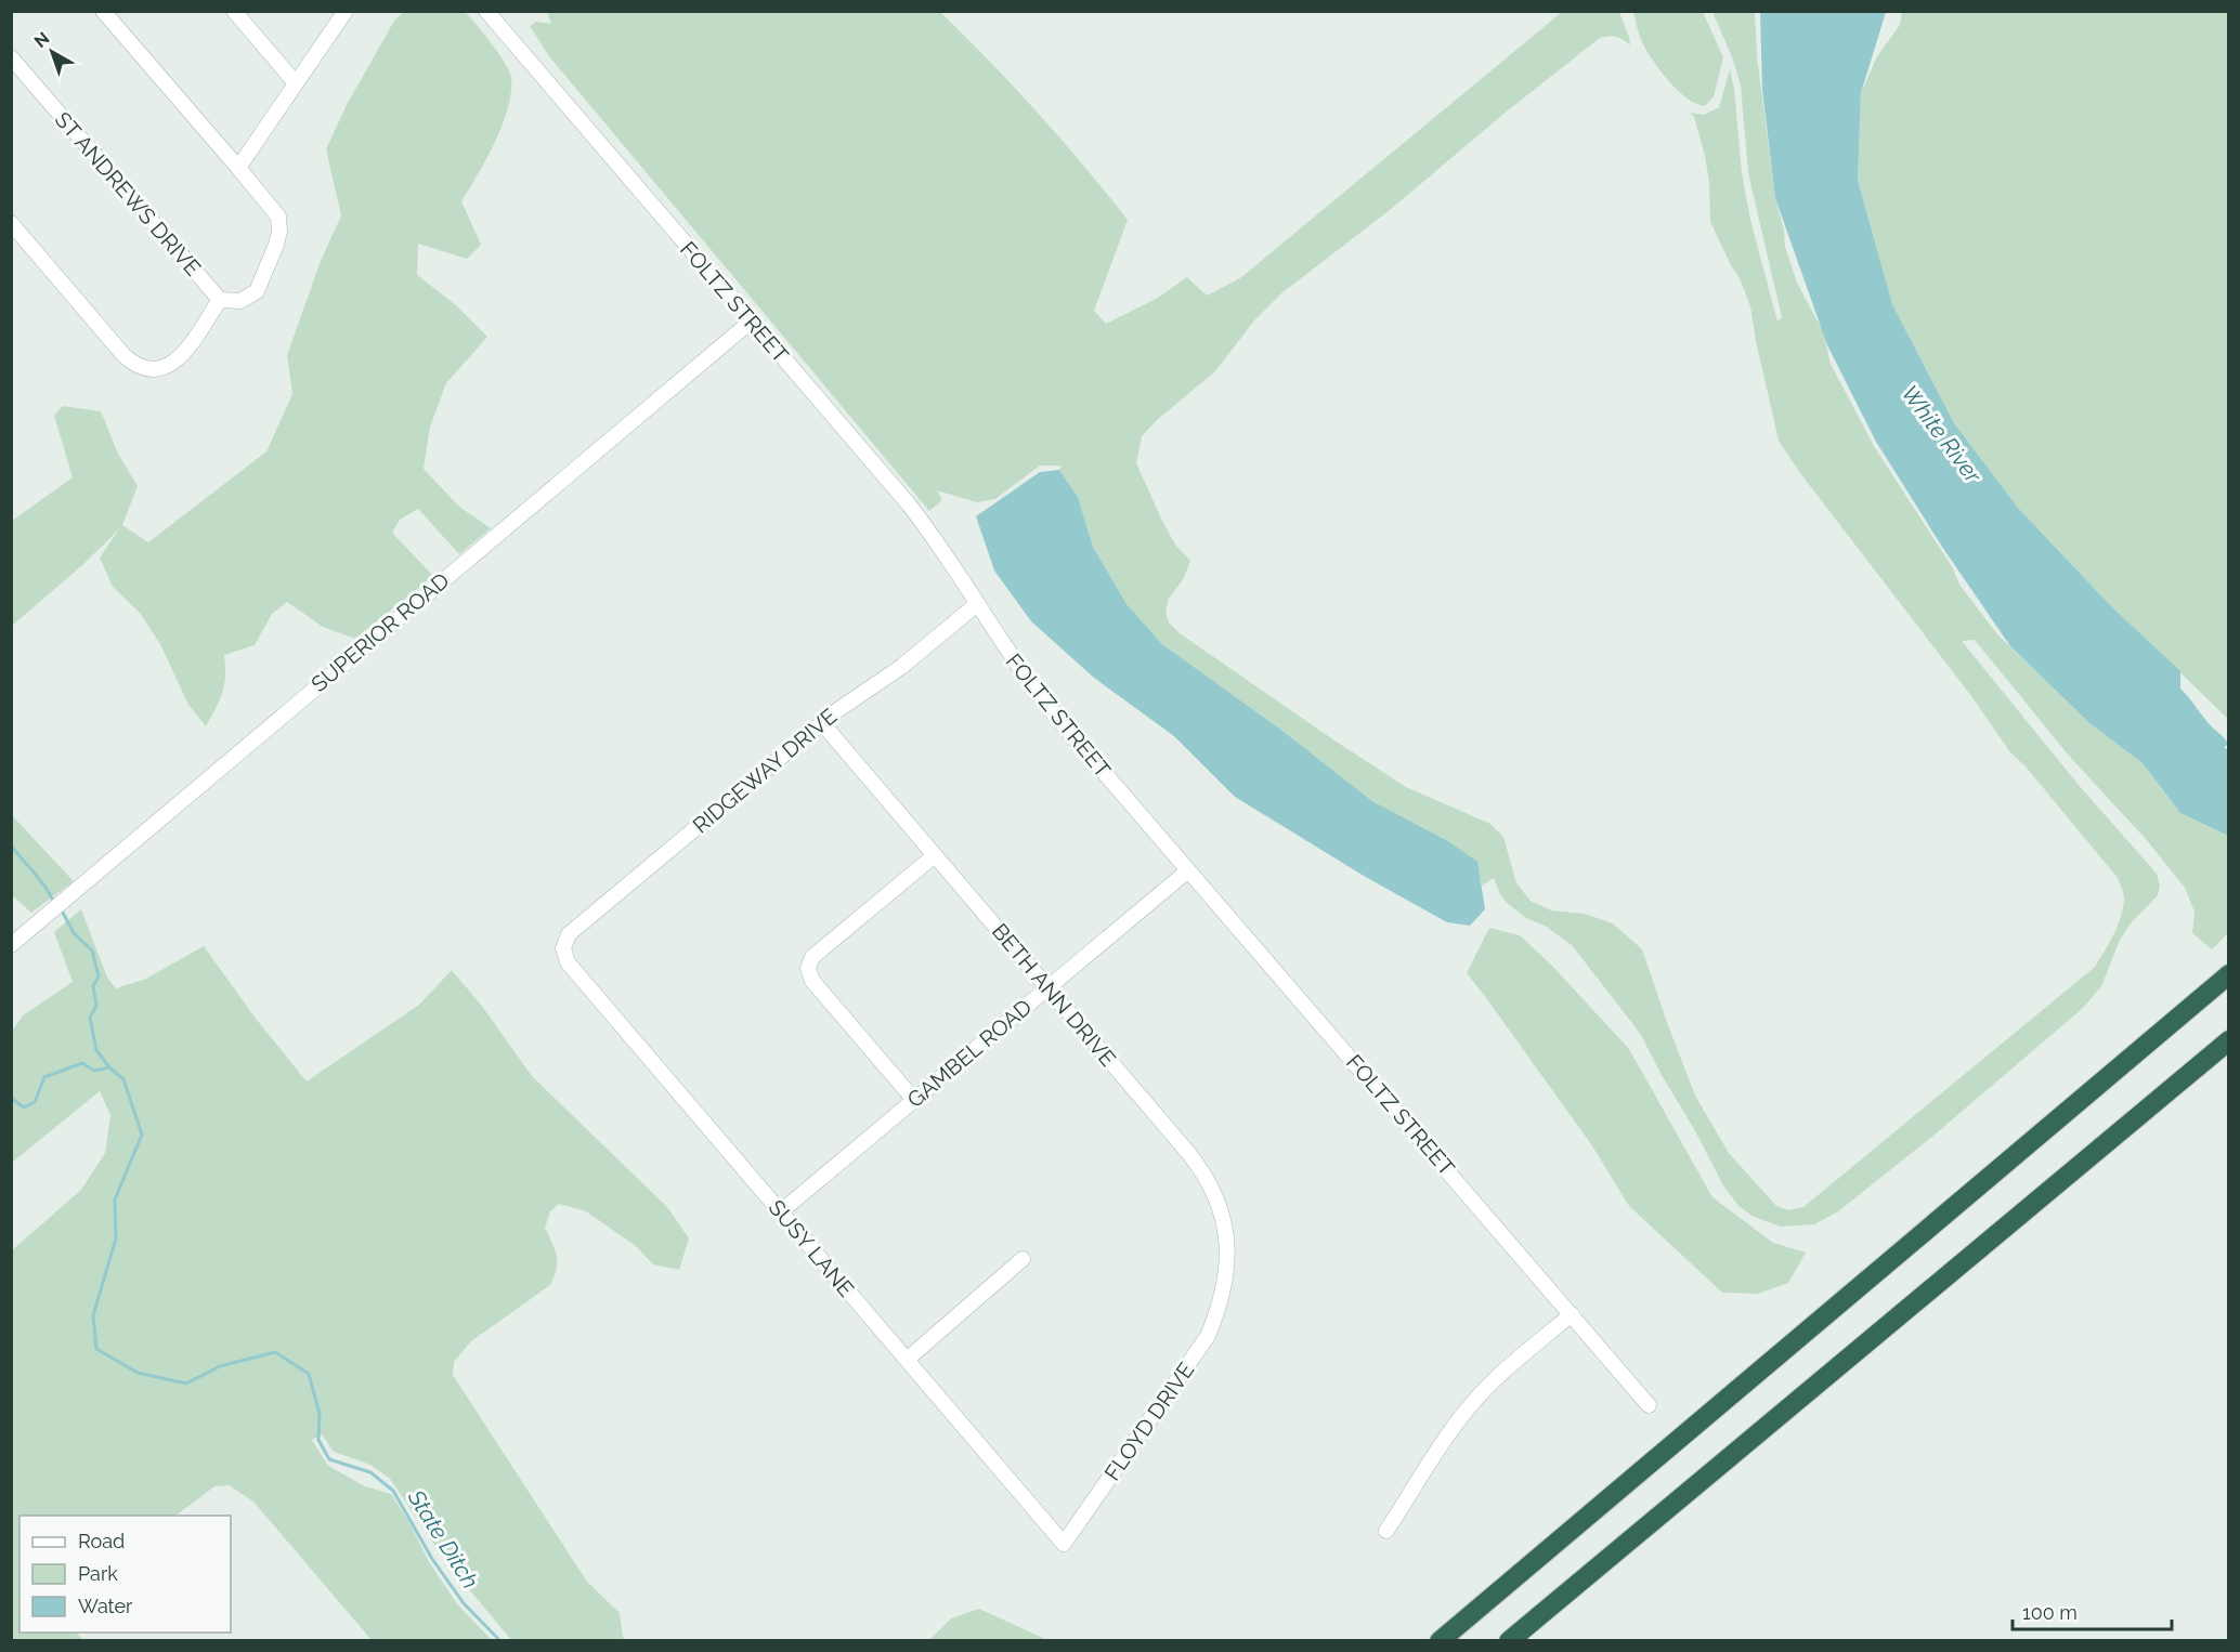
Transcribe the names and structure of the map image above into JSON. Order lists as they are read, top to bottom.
{
  "streets": {
    "street": [
      "ST ANDREWS DRIVE",
      "FOLTZ STREET",
      "SUPERIOR ROAD",
      "RIDGEWAY DRIVE",
      "BETH ANN DRIVE",
      "GAMBEL ROAD",
      "SUSY LANE",
      "FLOYD DRIVE"
    ]
  },
  "crossings": [
    ["FOLTZ STREET", "SUPERIOR ROAD"],
    ["FOLTZ STREET", "RIDGEWAY DRIVE"],
    ["FOLTZ STREET", "GAMBEL ROAD"],
    ["RIDGEWAY DRIVE", "BETH ANN DRIVE"],
    ["RIDGEWAY DRIVE", "SUSY LANE"],
    ["BETH ANN DRIVE", "GAMBEL ROAD"],
    ["BETH ANN DRIVE", "FLOYD DRIVE"],
    ["GAMBEL ROAD", "SUSY LANE"],
    ["SUSY LANE", "FLOYD DRIVE"]
  ],
  "water": ["White River", "State Ditch"],
  "legend": ["Road", "Park", "Water"],
  "scale_bar": "100 m",
  "north": "top left"
}
